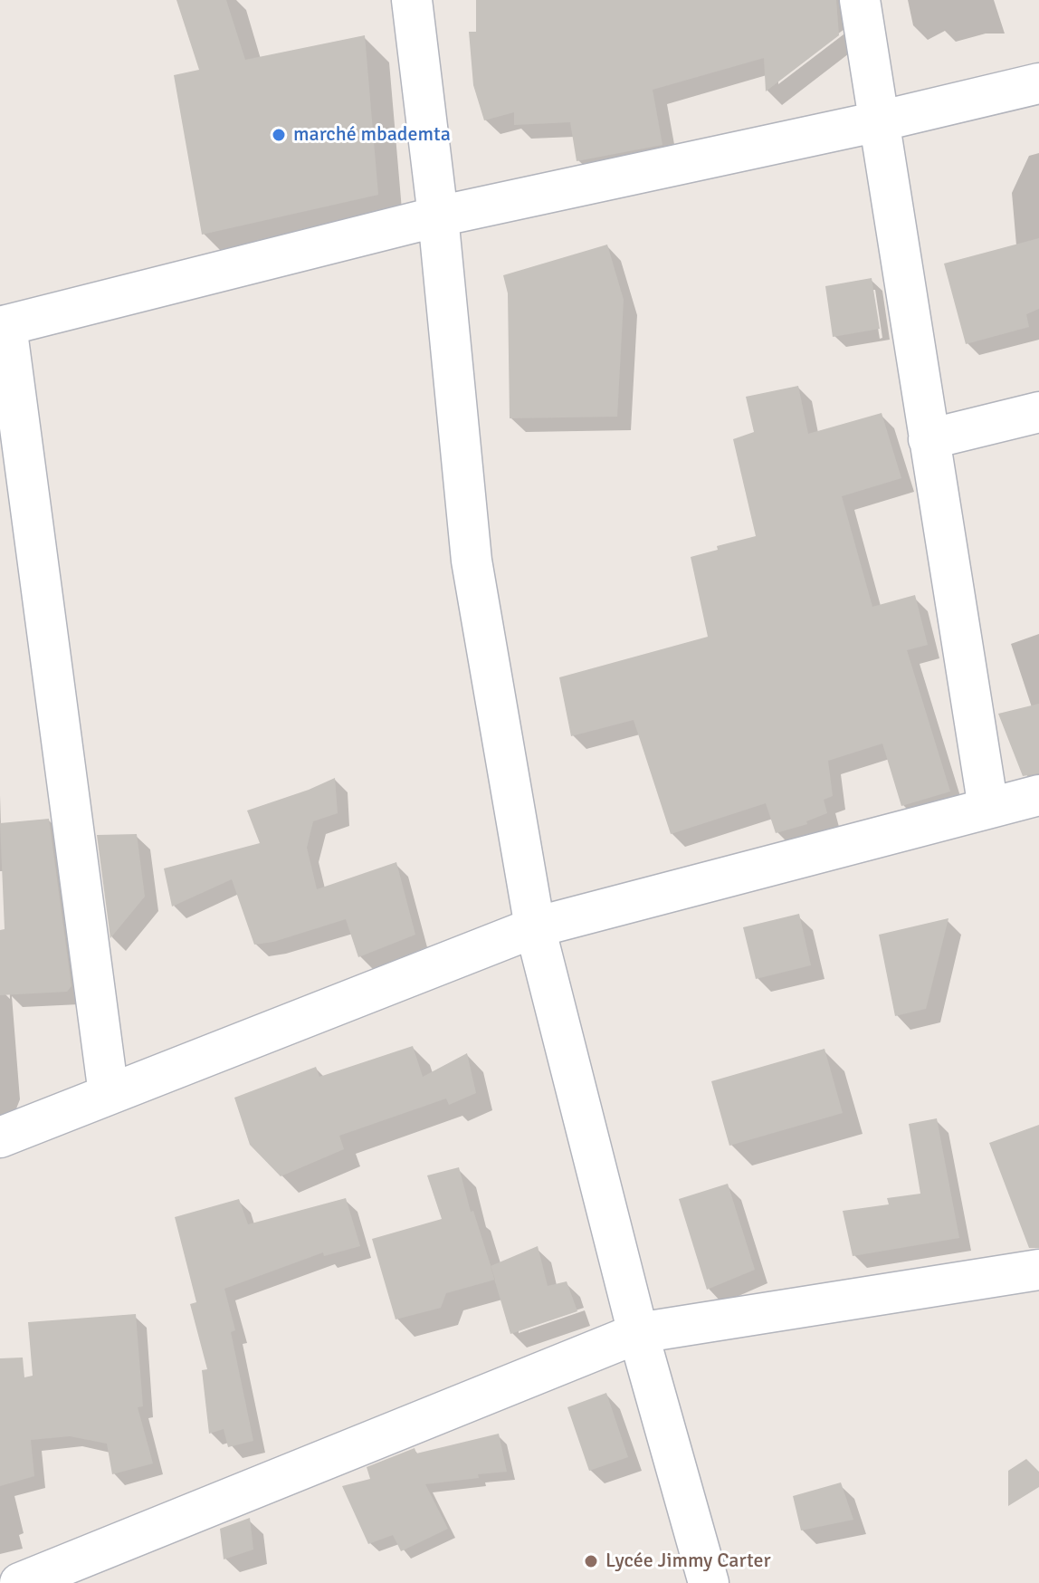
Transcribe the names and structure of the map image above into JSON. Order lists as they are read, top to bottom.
{
  "places": ["marché mbademta", "Lycée Jimmy Carter"]
}
